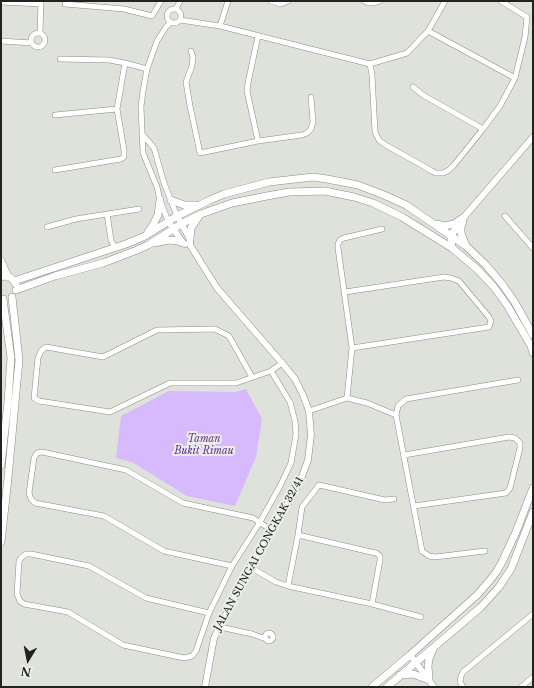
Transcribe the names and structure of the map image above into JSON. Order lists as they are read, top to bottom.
{
  "streets": {
    "street": ["JALAN SUNGAI CONGKAK 32/41"]
  },
  "parks": ["Taman Bukit Rimau"],
  "north": "bottom"
}
